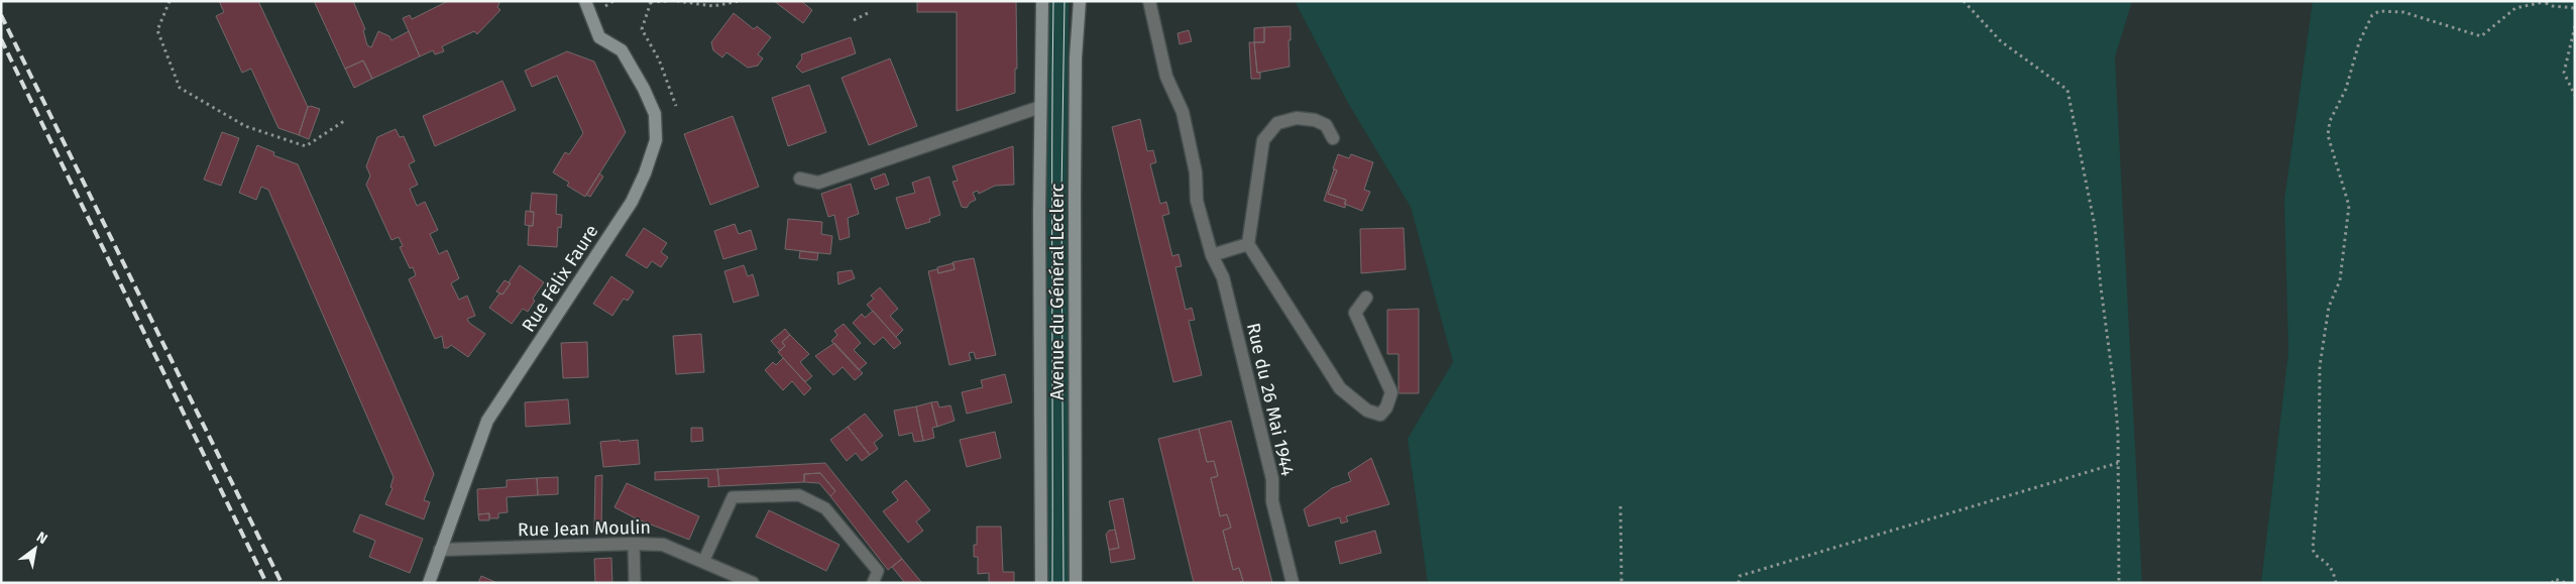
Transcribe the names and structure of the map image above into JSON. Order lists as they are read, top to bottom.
{
  "streets": {
    "main road": ["Rue Félix Faure", "Avenue du Général Leclerc"],
    "street": ["Rue du 26 Mai 1944", "Rue Jean Moulin"]
  },
  "crossings": [
    ["Rue Félix Faure", "Rue Jean Moulin"]
  ],
  "north": "top right"
}
